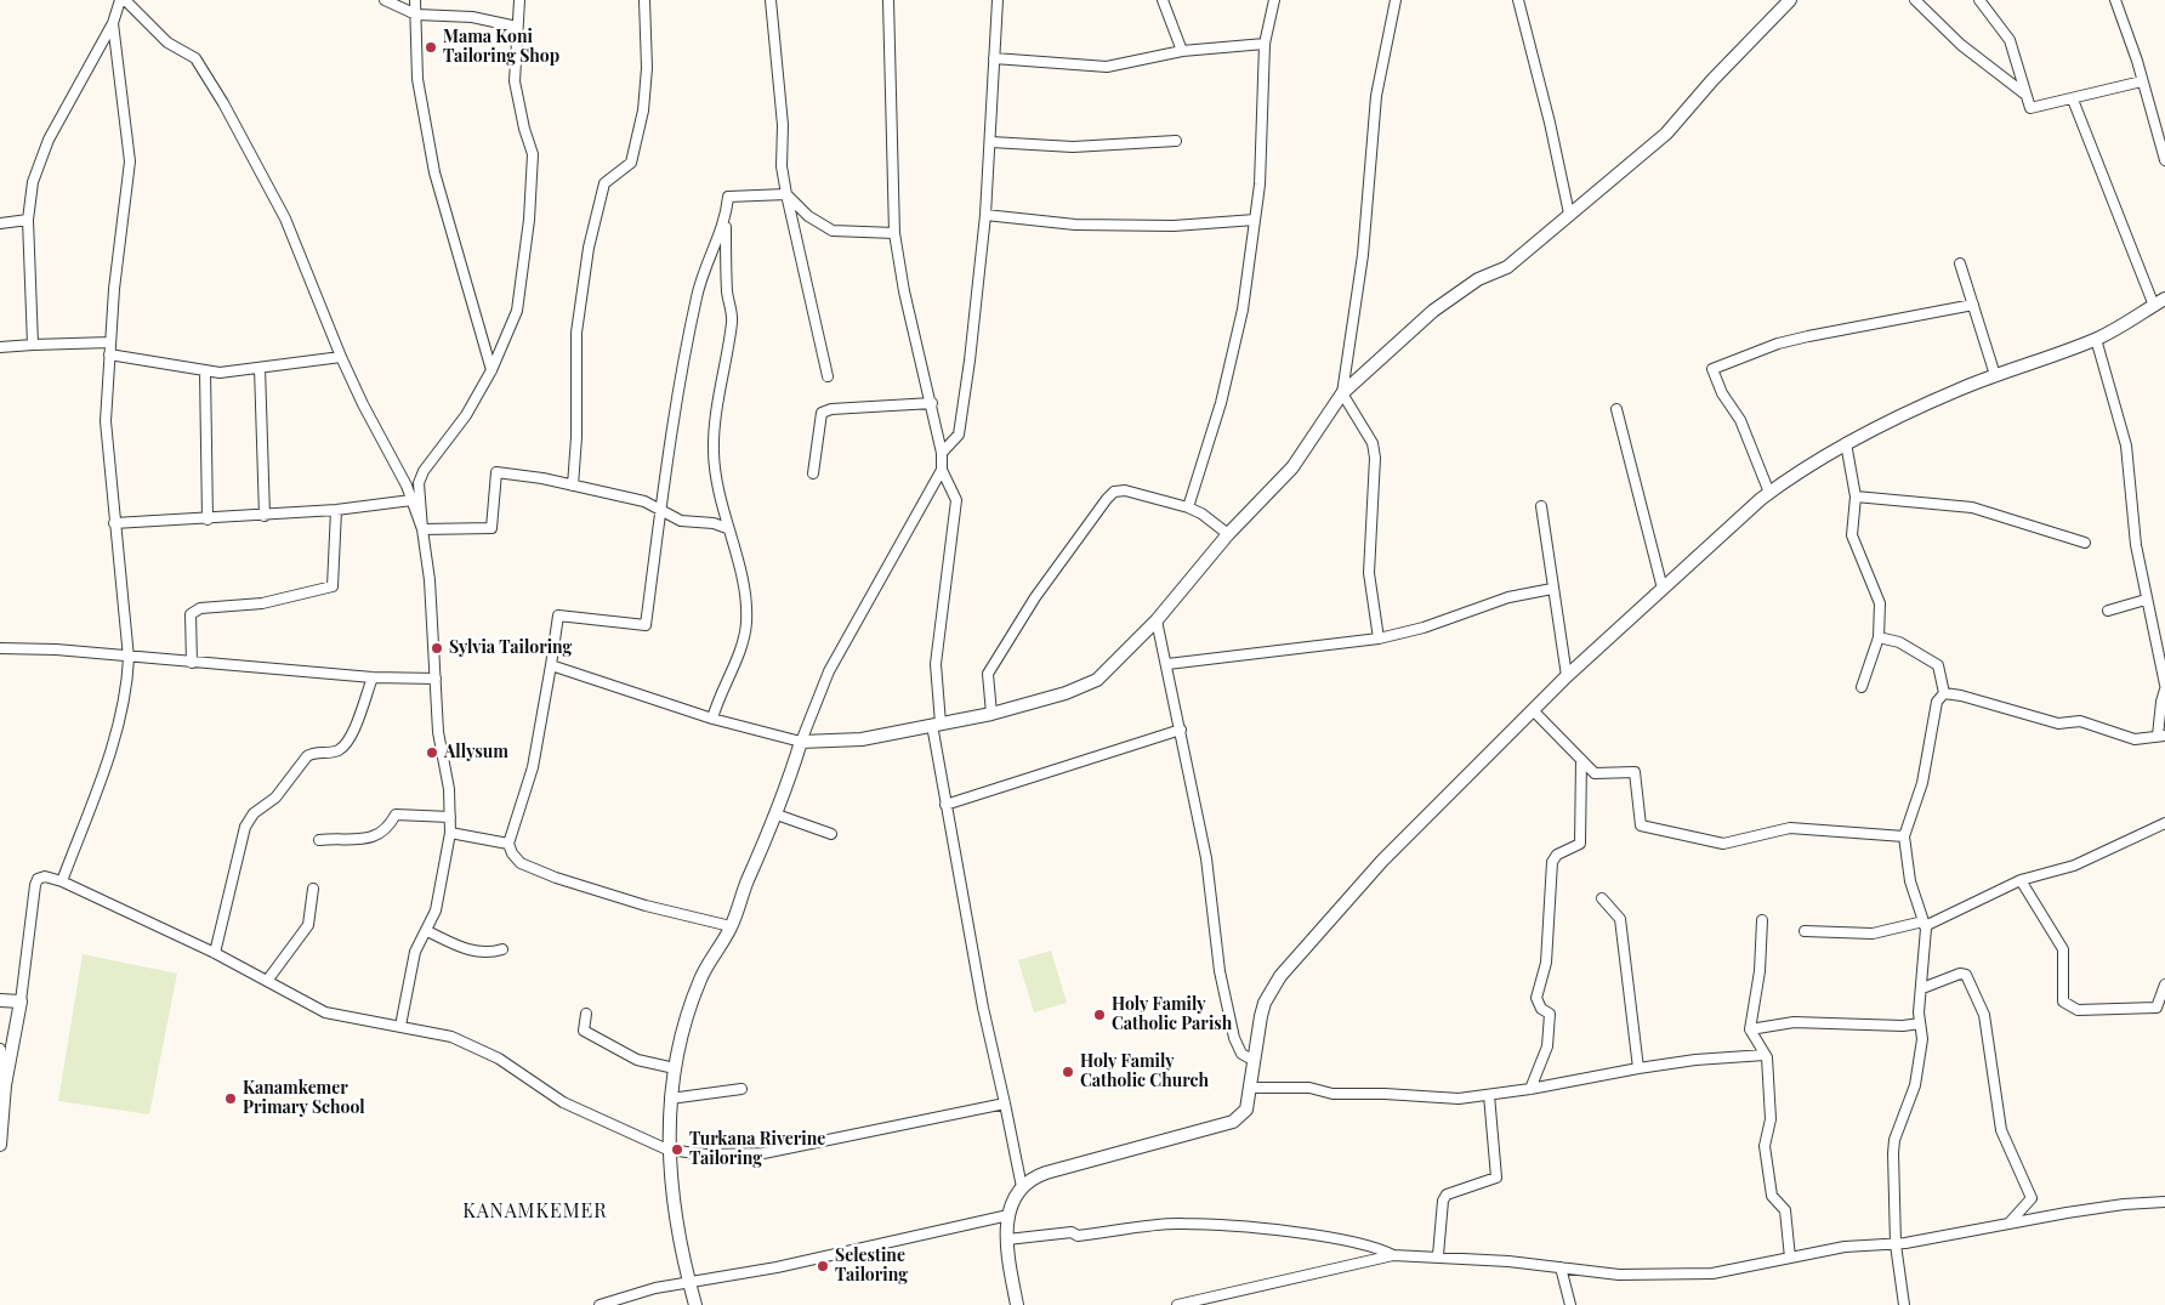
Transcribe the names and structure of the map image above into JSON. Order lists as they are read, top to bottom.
{
  "districts": ["KANAMKEMER"],
  "places": [
    "Mama Koni Tailoring Shop",
    "Sylvia Tailoring",
    "Allysum",
    "Holy Family Catholic Parish",
    "Holy Family Catholic Church",
    "Kanamkemer Primary School",
    "Turkana Riverine Tailoring",
    "Selestine Tailoring"
  ]
}
